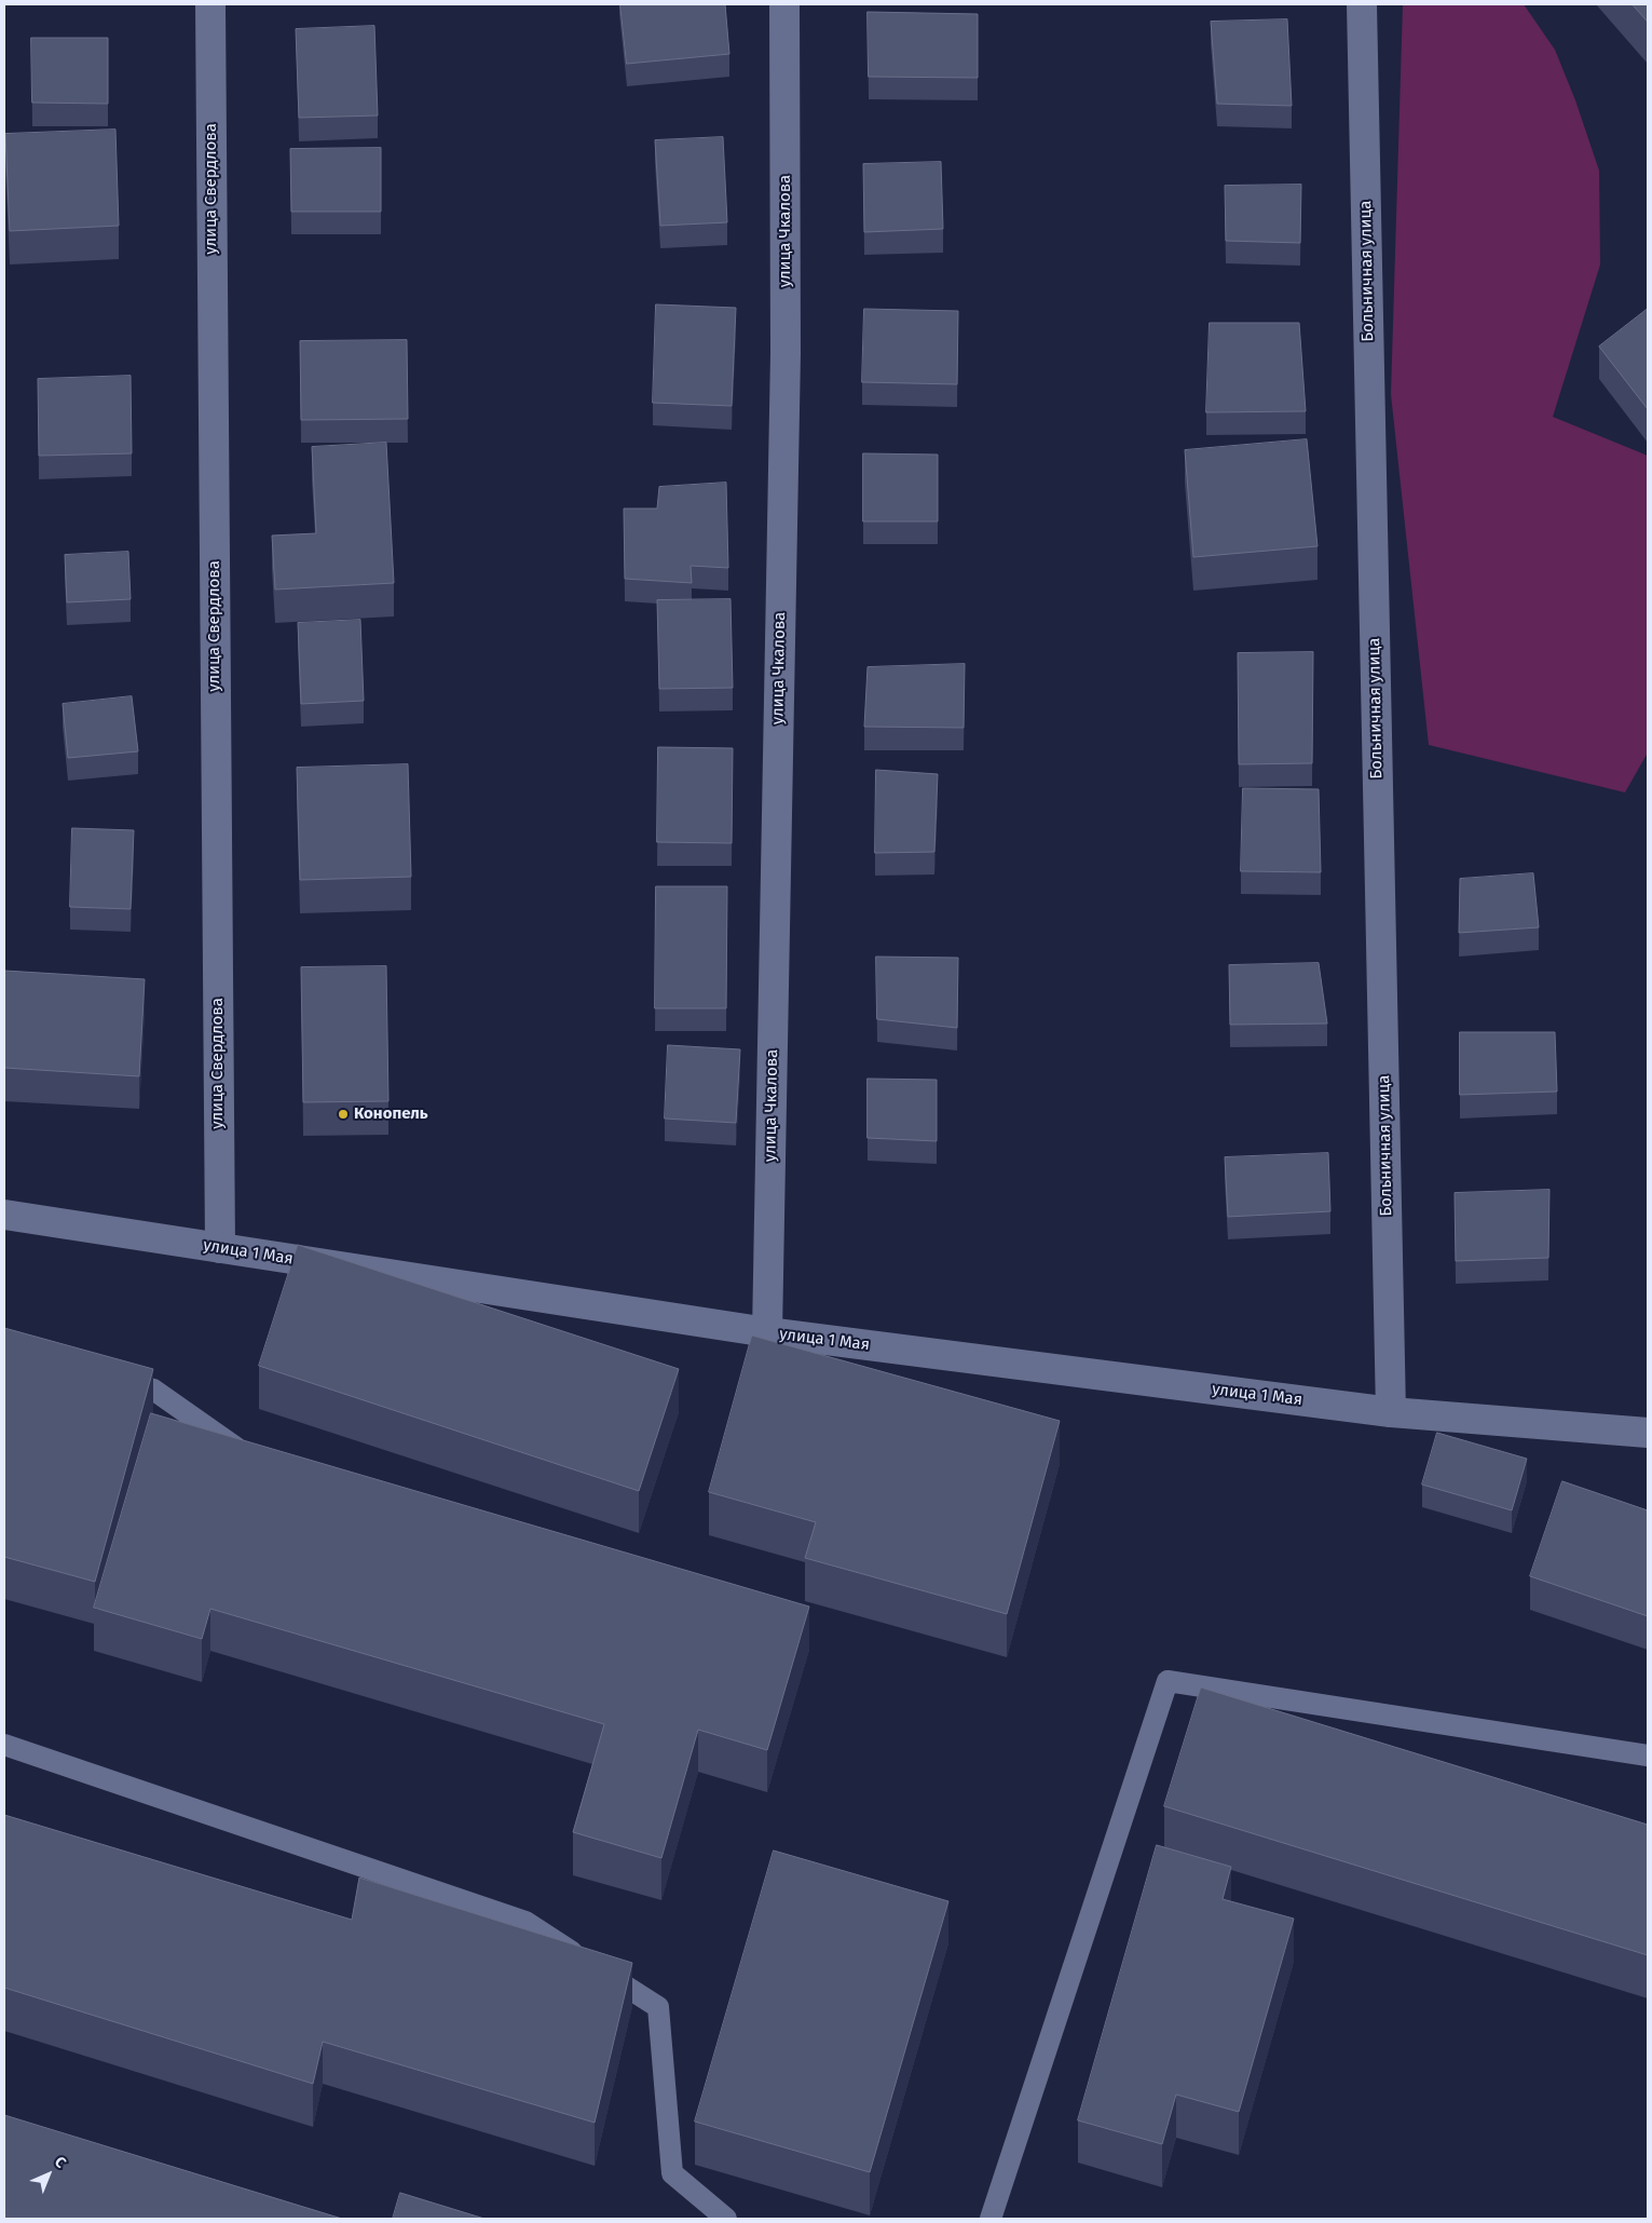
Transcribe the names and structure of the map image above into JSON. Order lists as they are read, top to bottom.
{
  "streets": {
    "street": [
      "улица Свердлова",
      "улица Чкалова",
      "Больничная улица",
      "улица 1 Мая"
    ]
  },
  "crossings": [
    ["улица Свердлова", "улица 1 Мая"],
    ["улица Чкалова", "улица 1 Мая"],
    ["Больничная улица", "улица 1 Мая"]
  ],
  "places": ["Конопель"],
  "north": "top right"
}
